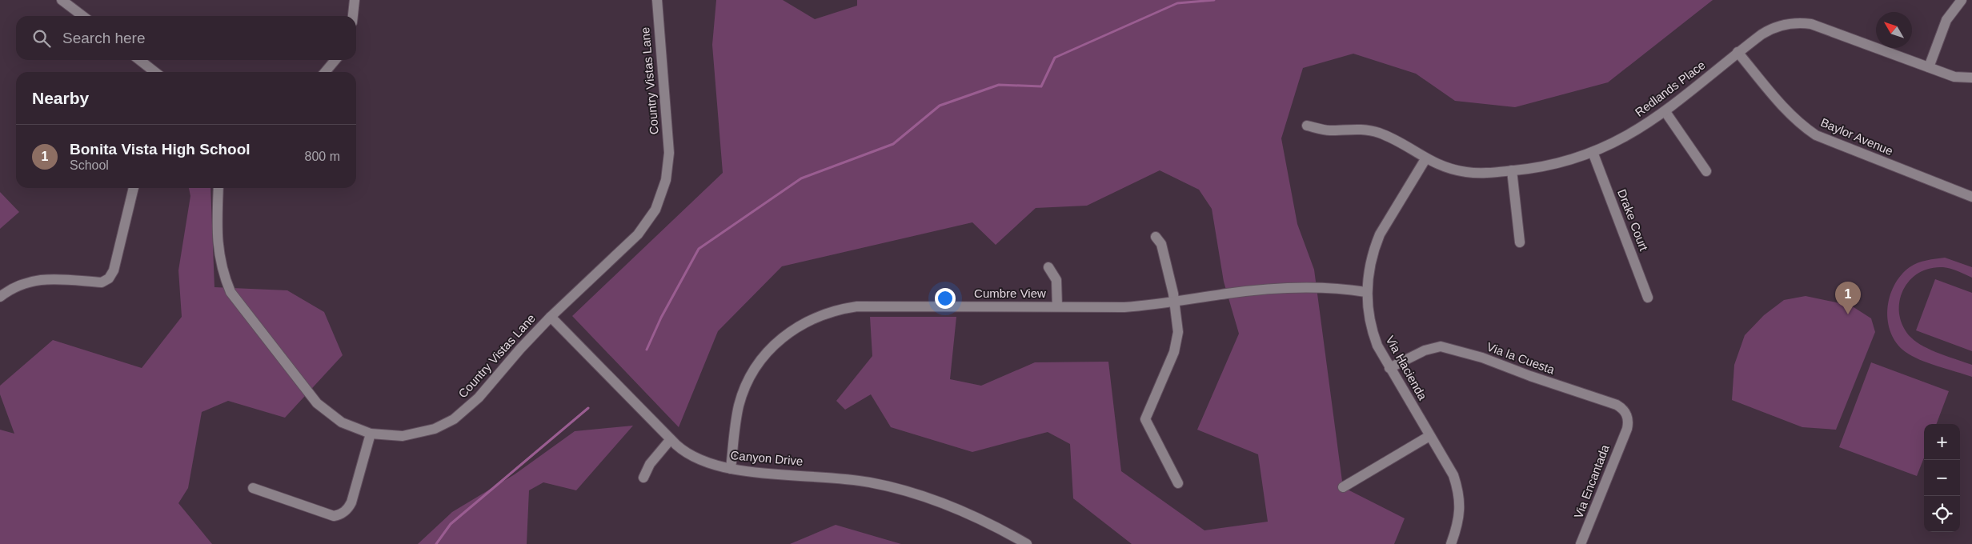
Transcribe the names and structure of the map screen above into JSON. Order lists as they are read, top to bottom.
{
  "streets": {
    "street": [
      "Country Vistas Lane",
      "Redlands Place",
      "Baylor Avenue",
      "Drake Court",
      "Cumbre View",
      "Via la Cuesta",
      "Via Hacienda",
      "Canyon Drive",
      "Via Encantada"
    ]
  },
  "crossings": [
    ["Country Vistas Lane", "Canyon Drive"],
    ["Redlands Place", "Baylor Avenue"],
    ["Redlands Place", "Drake Court"],
    ["Redlands Place", "Via Hacienda"],
    ["Cumbre View", "Via Hacienda"],
    ["Cumbre View", "Canyon Drive"],
    ["Via la Cuesta", "Via Hacienda"],
    ["Via la Cuesta", "Via Encantada"]
  ],
  "north": "top left",
  "page": {
    "search": "Search here",
    "heading": "Nearby",
    "list": [
      {
        "mark": "1",
        "name": "Bonita Vista High School",
        "note": "School",
        "value": "800 m"
      }
    ],
    "pins": "1",
    "map_buttons": ["+", "−"]
  }
}
